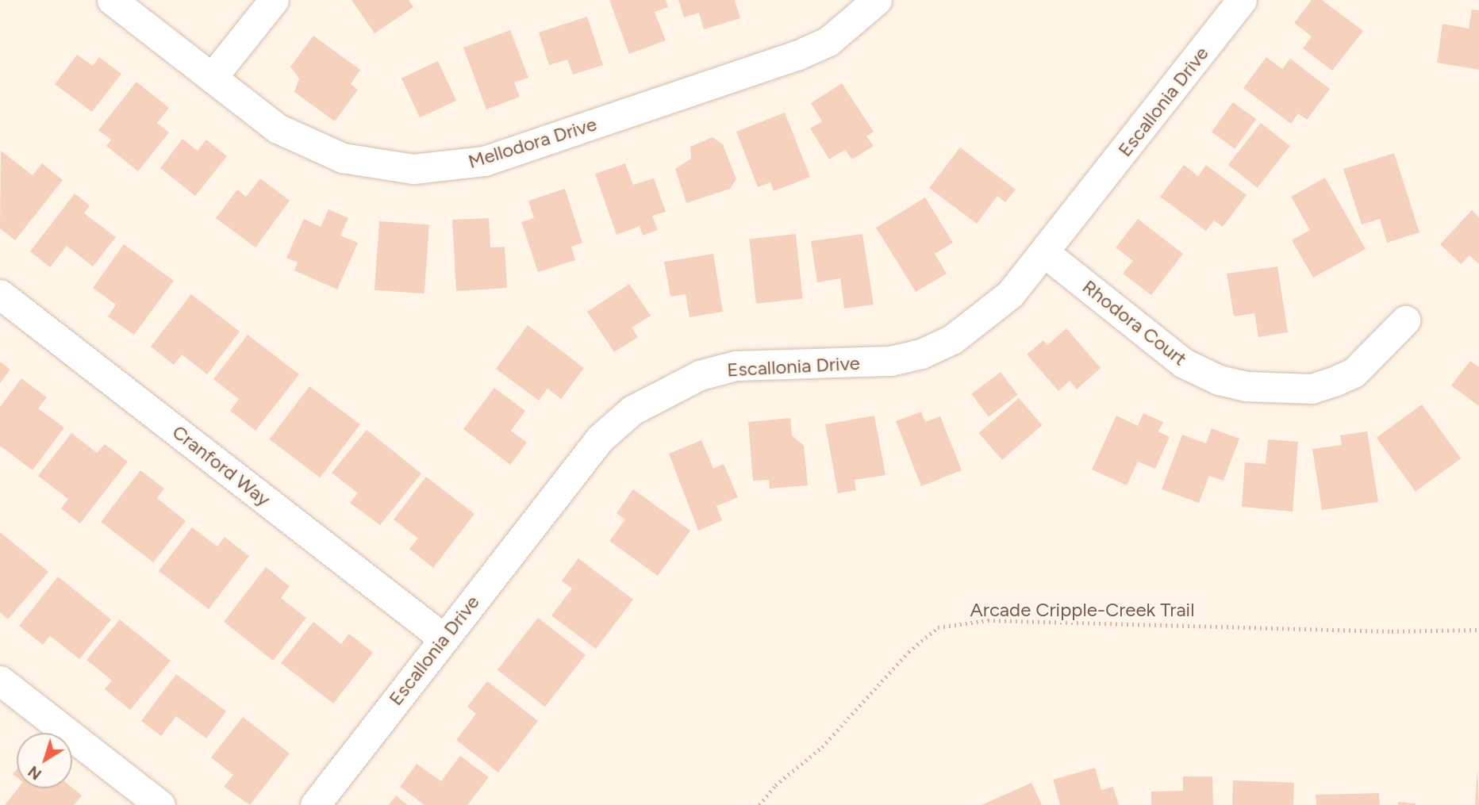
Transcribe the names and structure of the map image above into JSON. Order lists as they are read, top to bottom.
{
  "streets": {
    "street": [
      "Escallonia Drive",
      "Mellodora Drive",
      "Rhodora Court",
      "Cranford Way"
    ],
    "path": ["Arcade Cripple-Creek Trail"]
  },
  "crossings": [
    ["Escallonia Drive", "Rhodora Court"],
    ["Escallonia Drive", "Cranford Way"]
  ],
  "north": "bottom left"
}
